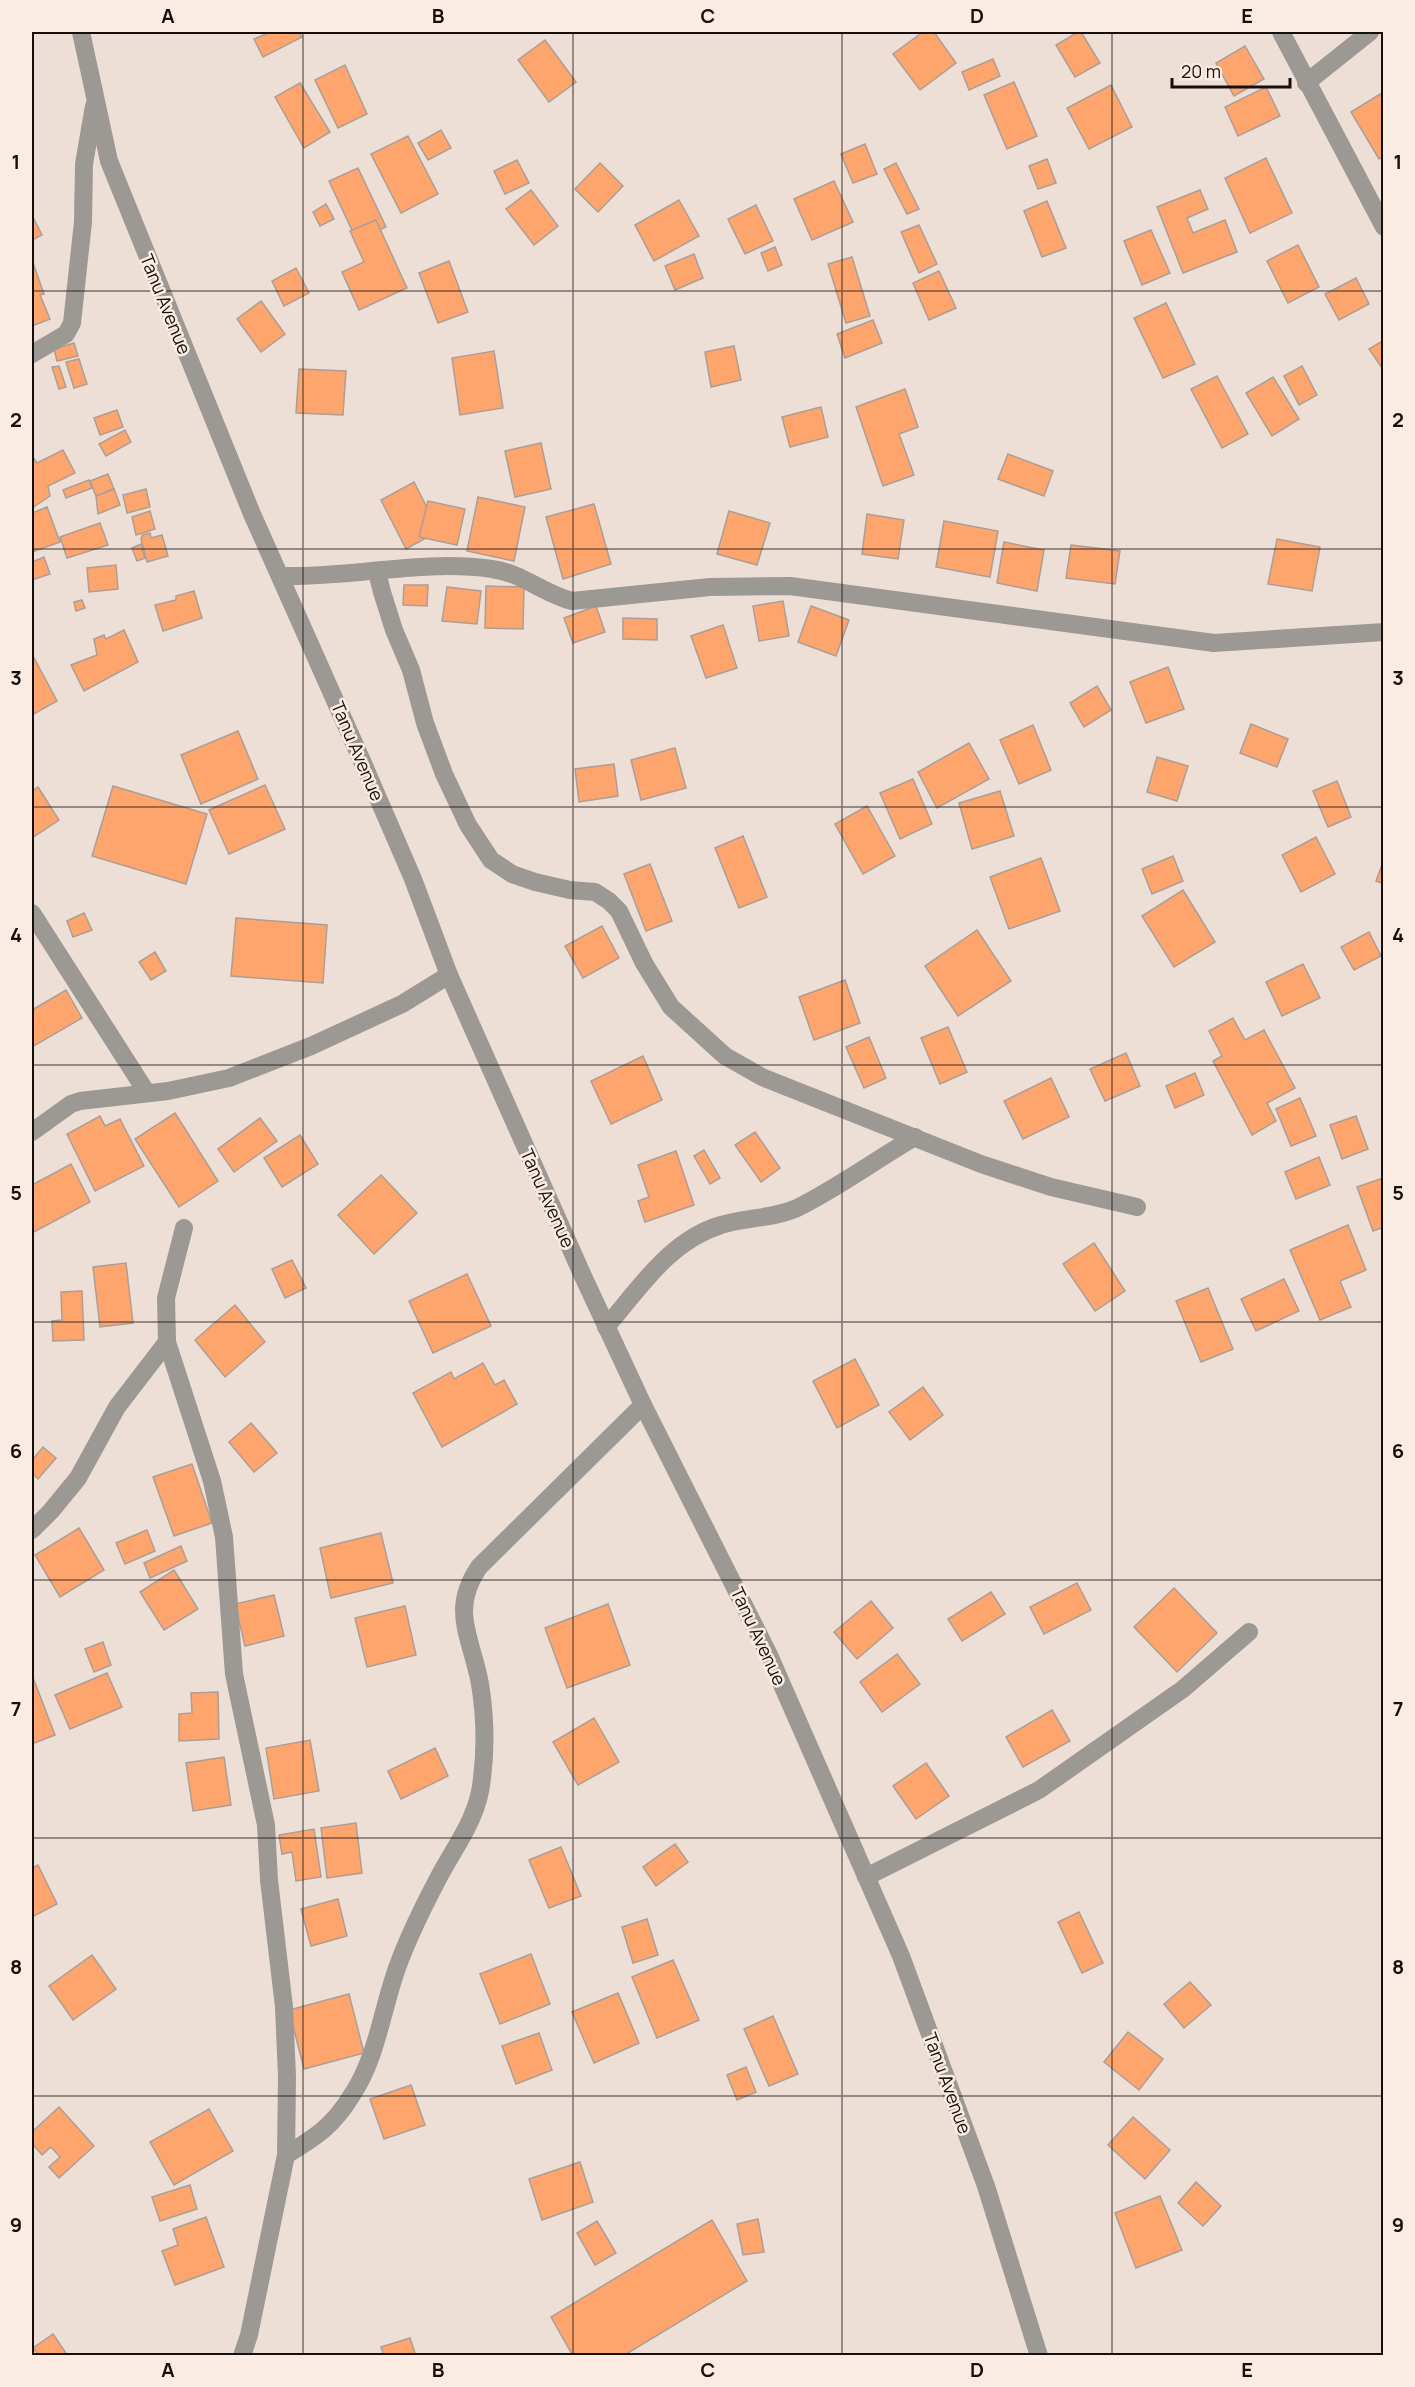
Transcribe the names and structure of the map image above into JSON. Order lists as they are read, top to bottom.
{
  "streets": {
    "street": ["Tanu Avenue"]
  },
  "scale_bar": "20 m",
  "grid": {
    "columns": [
      "A",
      "B",
      "C",
      "D",
      "E"
    ],
    "rows": [
      "1",
      "2",
      "3",
      "4",
      "5",
      "6",
      "7",
      "8",
      "9"
    ]
  }
}
